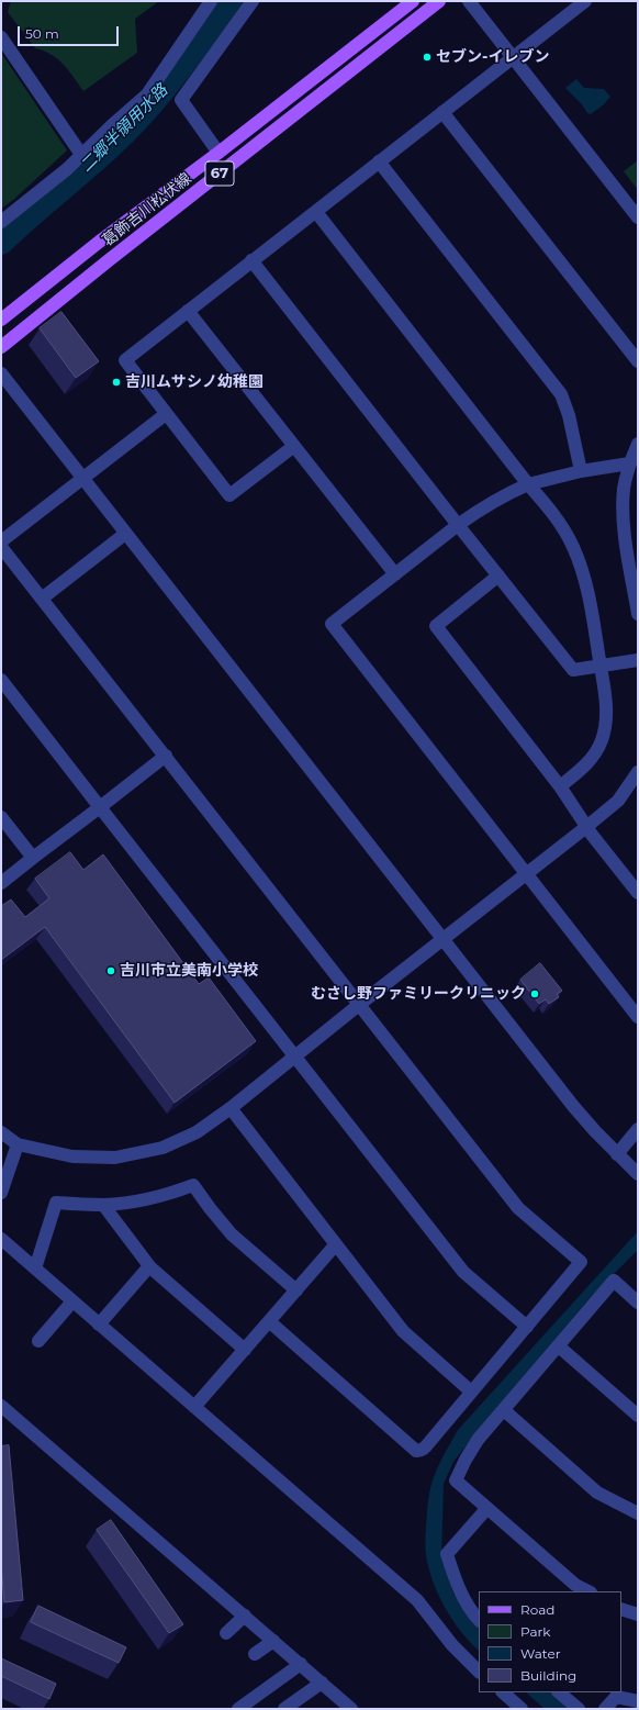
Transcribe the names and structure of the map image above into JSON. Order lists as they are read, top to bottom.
{
  "streets": {
    "main road": ["67", "葛飾吉川松伏線"]
  },
  "water": ["二郷半領用水路"],
  "places": [
    "セブン-イレブン",
    "吉川ムサシノ幼稚園",
    "吉川市立美南小学校",
    "むさし野ファミリークリニック"
  ],
  "legend": [
    "Road",
    "Park",
    "Water",
    "Building"
  ],
  "scale_bar": "50 m"
}
